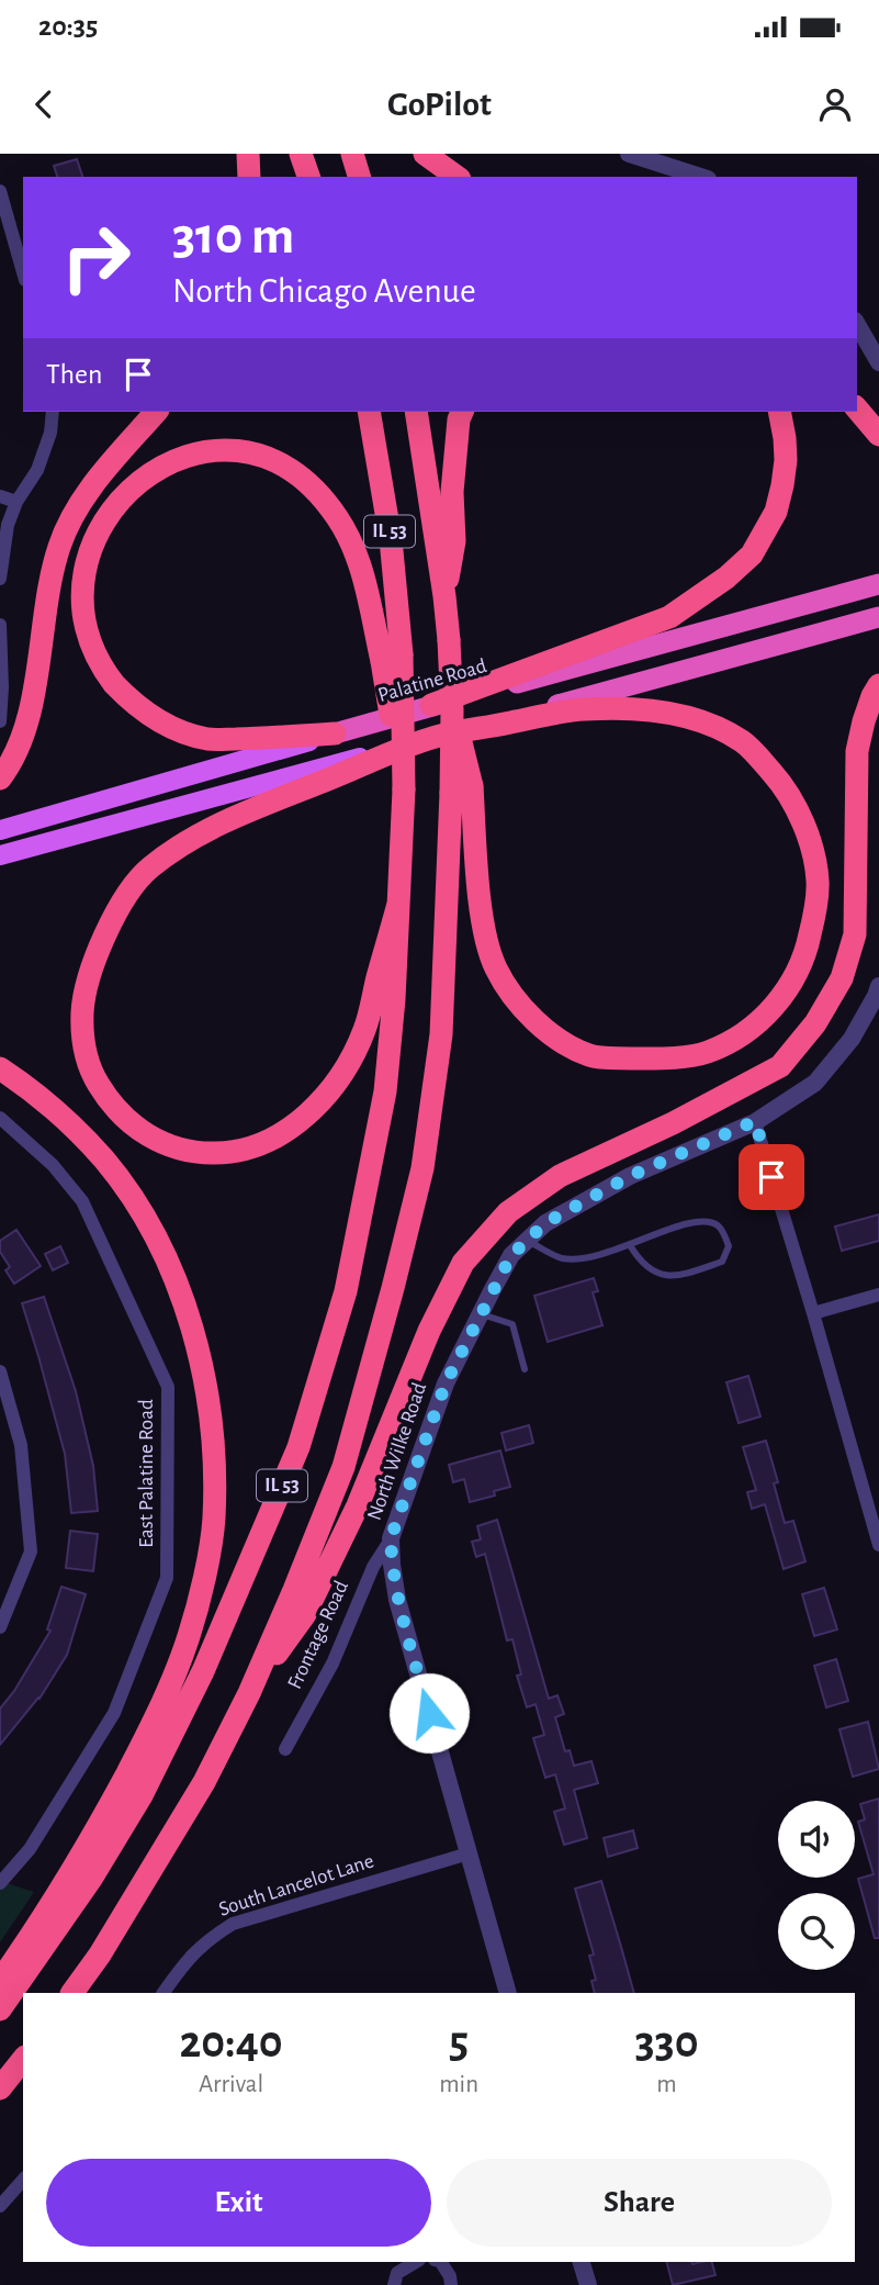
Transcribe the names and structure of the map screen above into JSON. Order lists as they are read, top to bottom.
{
  "streets": {
    "highway": ["IL 53", "Palatine Road"],
    "street": [
      "North Wilke Road",
      "East Palatine Road",
      "Frontage Road",
      "South Lancelot Lane"
    ]
  },
  "crossings": [
    ["IL 53", "Palatine Road"],
    ["North Wilke Road", "Frontage Road"],
    ["North Wilke Road", "South Lancelot Lane"]
  ],
  "page": {
    "status": "20:35",
    "header": "GoPilot",
    "turn": ["310 m", "North Chicago Avenue"],
    "then": "Then",
    "eta": [
      "20:40",
      "Arrival",
      "5",
      "min",
      "330",
      "m"
    ],
    "buttons": ["Exit", "Share"]
  }
}
